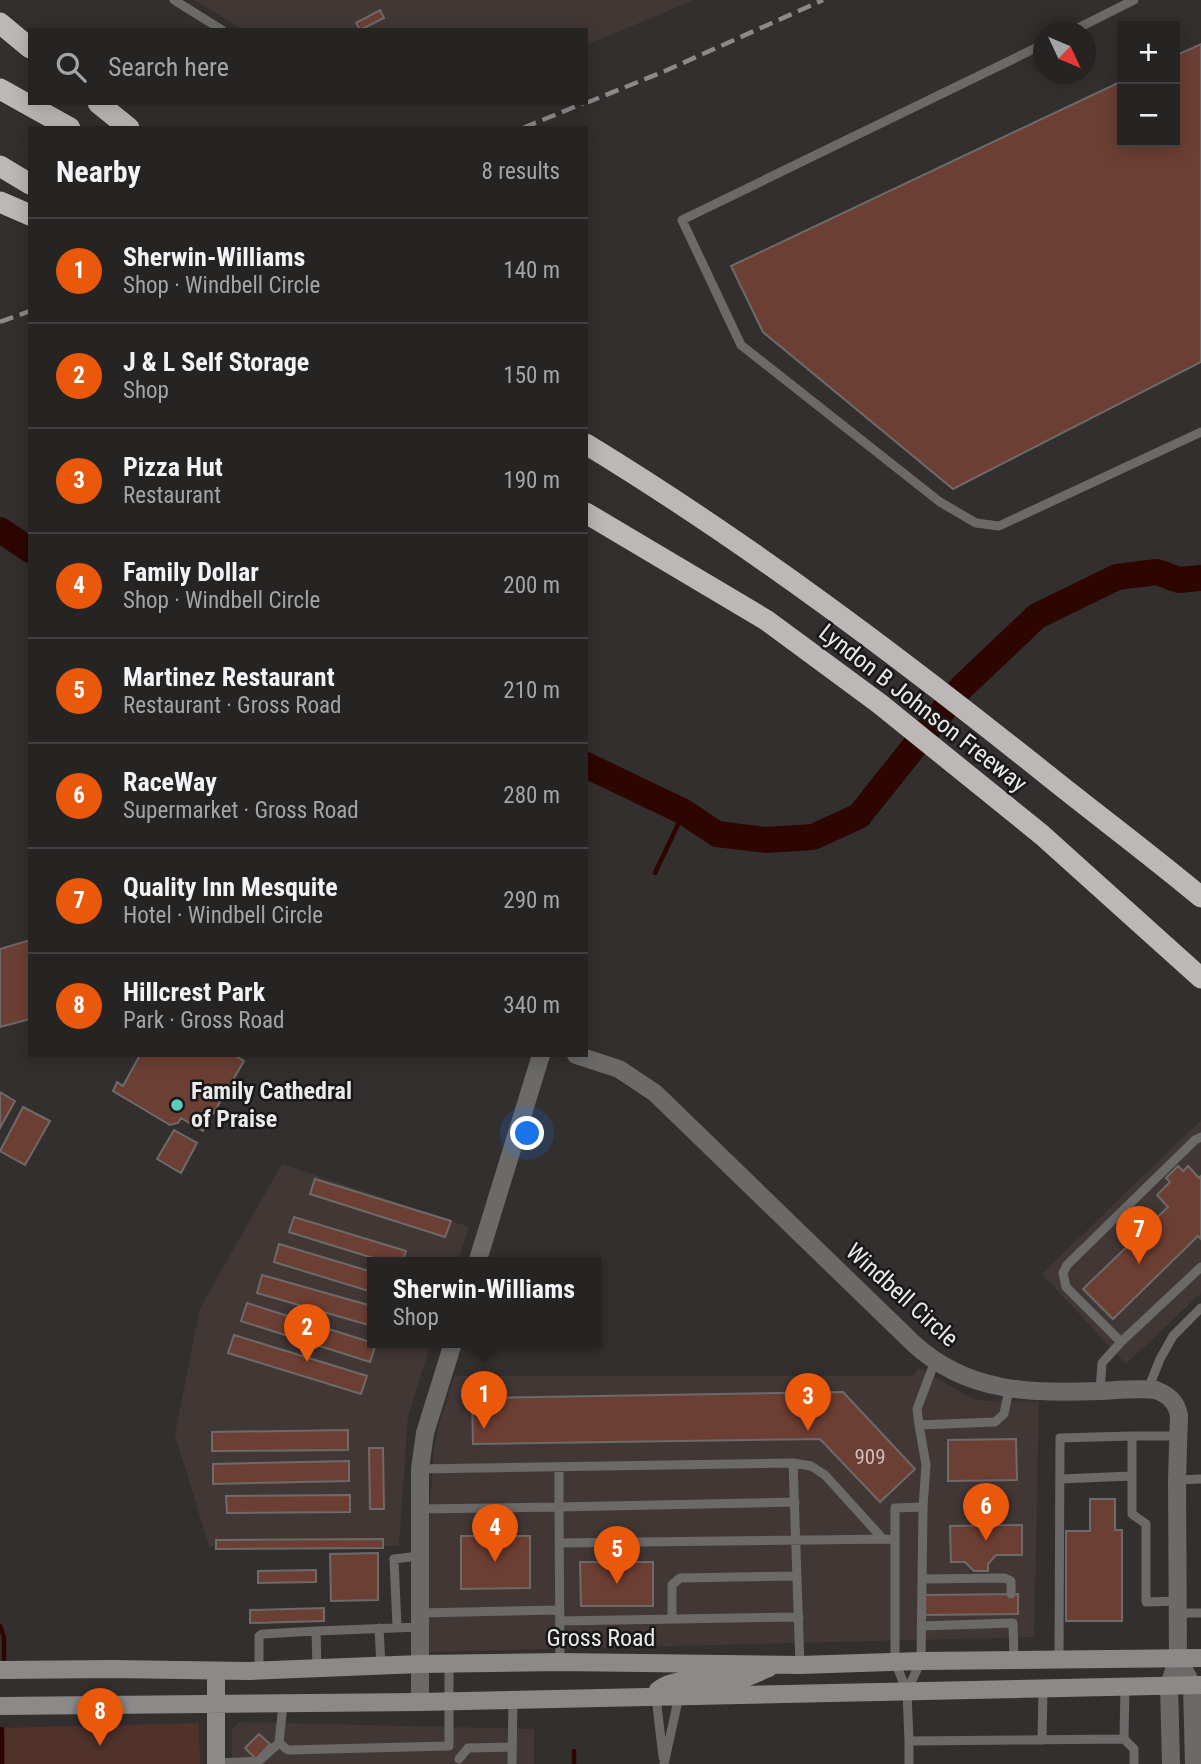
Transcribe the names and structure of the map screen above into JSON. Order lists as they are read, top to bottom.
{
  "streets": {
    "highway": ["Lyndon B Johnson Freeway"],
    "main road": ["Gross Road"],
    "street": ["Windbell Circle"]
  },
  "places": ["Family Cathedral of Praise"],
  "house_numbers": ["909"],
  "north": "bottom right",
  "page": {
    "map_buttons": ["+", "−"],
    "search": "Search here",
    "heading": ["Nearby", "8 results"],
    "list": [
      {
        "mark": "1",
        "name": "Sherwin-Williams",
        "note": "Shop · Windbell Circle",
        "value": "140 m"
      },
      {
        "mark": "2",
        "name": "J & L Self Storage",
        "note": "Shop",
        "value": "150 m"
      },
      {
        "mark": "3",
        "name": "Pizza Hut",
        "note": "Restaurant",
        "value": "190 m"
      },
      {
        "mark": "4",
        "name": "Family Dollar",
        "note": "Shop · Windbell Circle",
        "value": "200 m"
      },
      {
        "mark": "5",
        "name": "Martinez Restaurant",
        "note": "Restaurant · Gross Road",
        "value": "210 m"
      },
      {
        "mark": "6",
        "name": "RaceWay",
        "note": "Supermarket · Gross Road",
        "value": "280 m"
      },
      {
        "mark": "7",
        "name": "Quality Inn Mesquite",
        "note": "Hotel · Windbell Circle",
        "value": "290 m"
      },
      {
        "mark": "8",
        "name": "Hillcrest Park",
        "note": "Park · Gross Road",
        "value": "340 m"
      }
    ],
    "pins": [
      "7",
      "2",
      "1",
      "3",
      "6",
      "4",
      "5",
      "8"
    ],
    "popup": ["Sherwin-Williams", "Shop"]
  }
}
